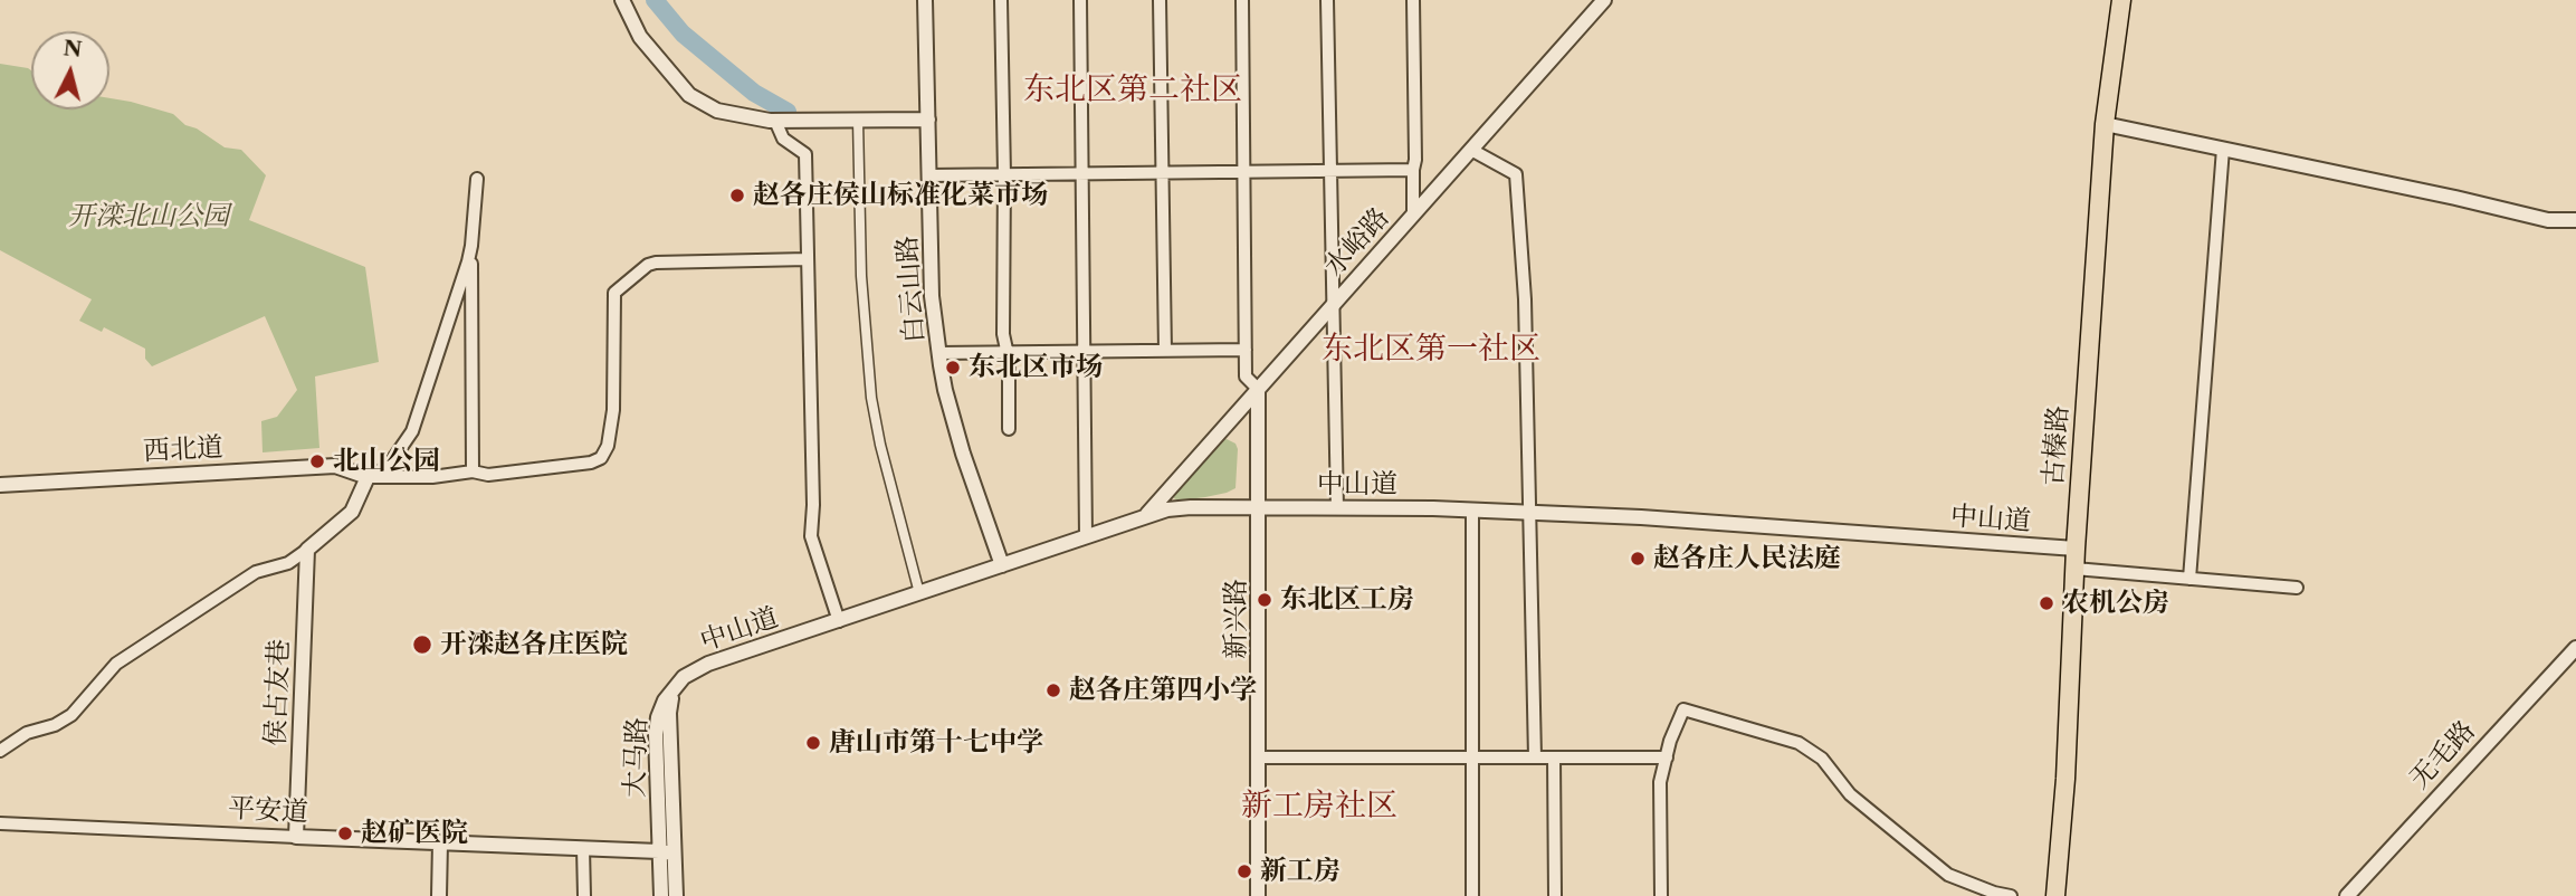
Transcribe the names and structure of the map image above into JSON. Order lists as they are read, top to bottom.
{
  "streets": {
    "main road": ["古榛路"],
    "street": [
      "水峪路",
      "白云山路",
      "西北道",
      "中山道",
      "新兴路",
      "侯占友巷",
      "无毛路",
      "大马路",
      "平安道"
    ]
  },
  "crossings": [
    ["水峪路", "中山道"],
    ["水峪路", "新兴路"],
    ["白云山路", "中山道"],
    ["古榛路", "中山道"],
    ["中山道", "新兴路"],
    ["中山道", "大马路"],
    ["侯占友巷", "平安道"],
    ["大马路", "平安道"]
  ],
  "districts": ["东北区第二社区", "东北区第一社区", "新工房社区"],
  "parks": ["开滦北山公园"],
  "places": [
    "赵各庄侯山标准化菜市场",
    "东北区市场",
    "北山公园",
    "赵各庄人民法庭",
    "东北区工房",
    "农机公房",
    "开滦赵各庄医院",
    "赵各庄第四小学",
    "唐山市第十七中学",
    "赵矿医院",
    "新工房"
  ],
  "north": "top"
}
